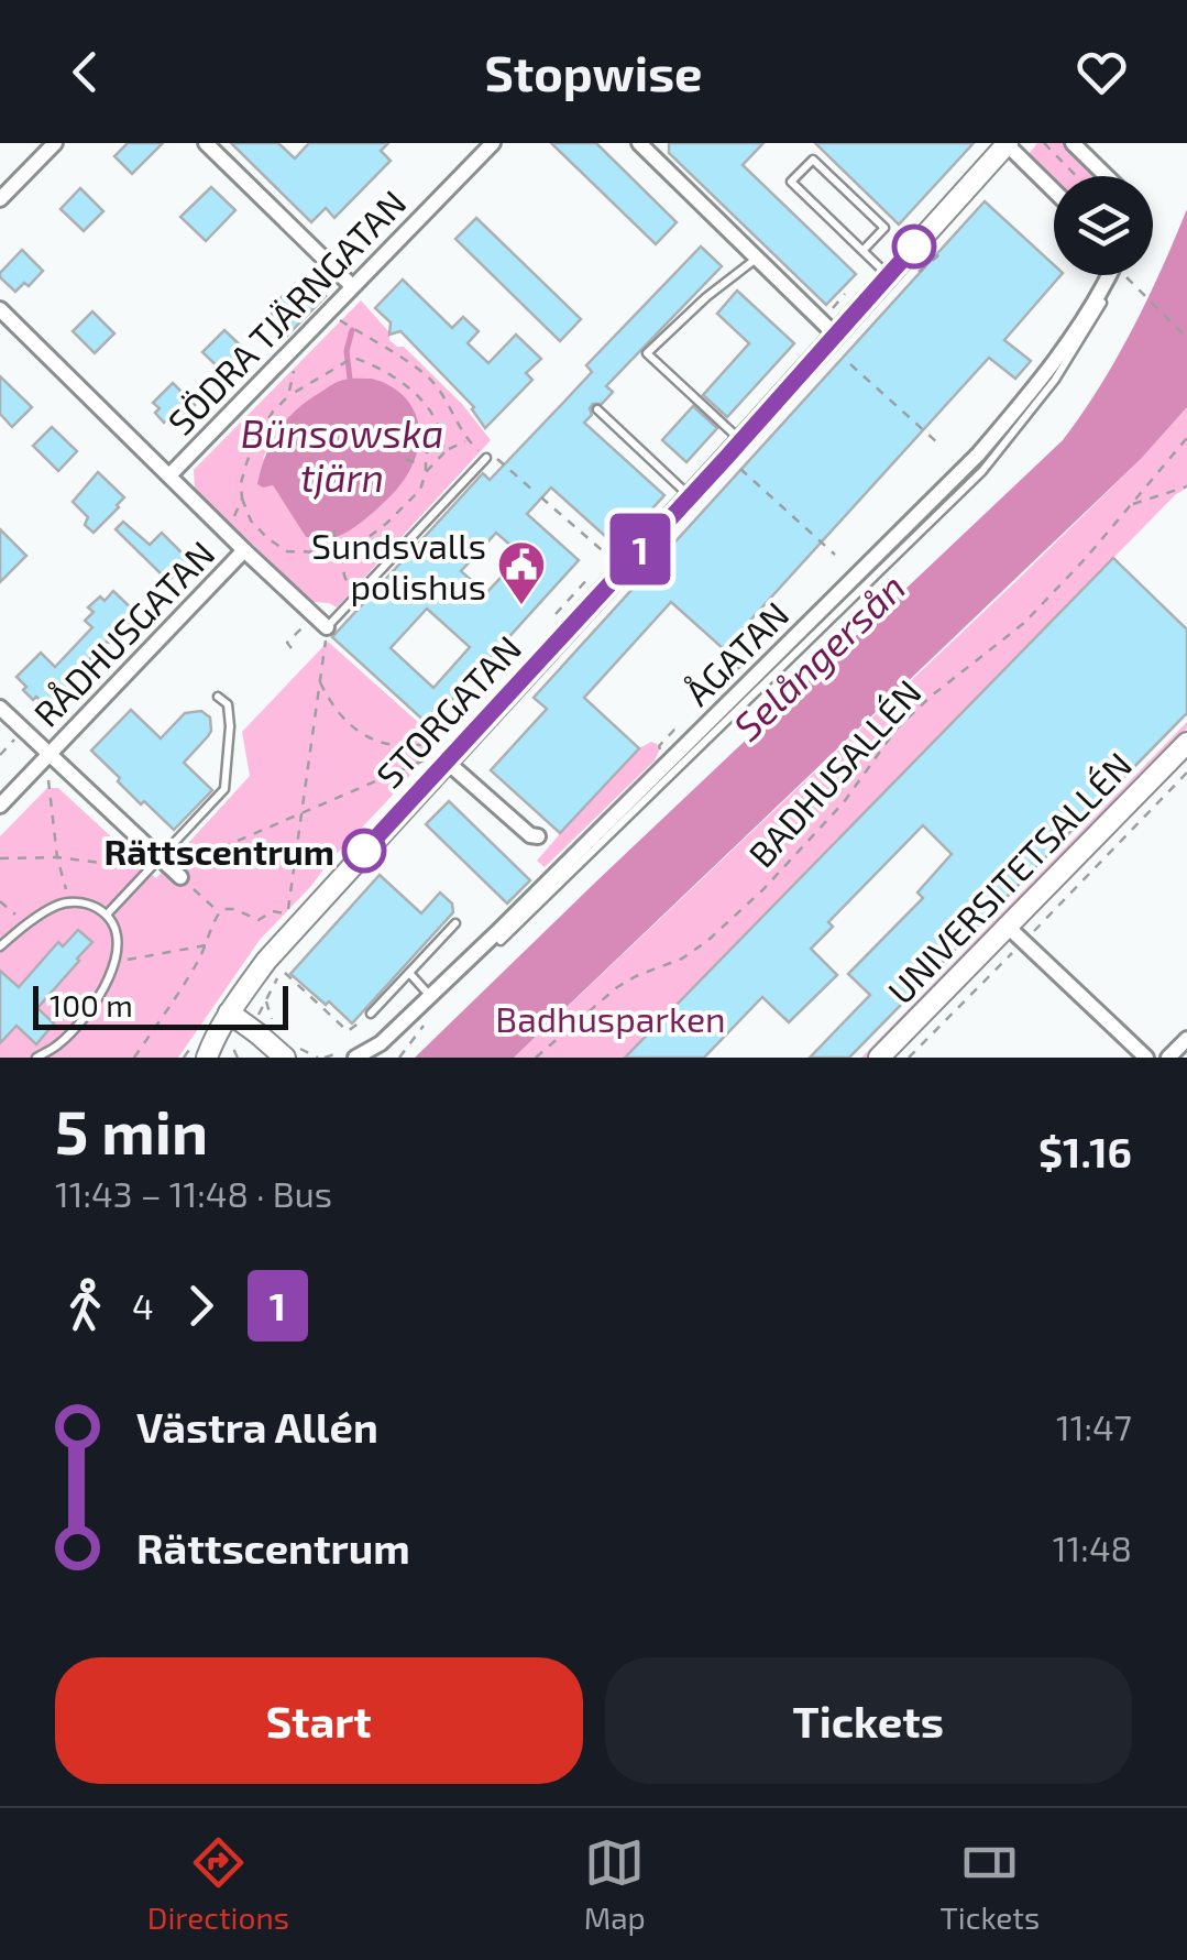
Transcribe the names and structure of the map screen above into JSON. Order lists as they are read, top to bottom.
{
  "streets": {
    "street": [
      "SÖDRA TJÄRNGATAN",
      "RÅDHUSGATAN",
      "ÅGATAN",
      "STORGATAN",
      "UNIVERSITETSALLÉN"
    ],
    "path": ["BADHUSALLÉN"]
  },
  "water": ["Bünsowska tjärn", "Selångersån"],
  "parks": ["Badhusparken"],
  "places": {
    "public building": ["Sundsvalls polishus"],
    "other": ["Rättscentrum"]
  },
  "lines": ["bus line 1"],
  "scale_bar": "100 m",
  "page": {
    "header": "Stopwise",
    "on_map": "1",
    "scale": "100 m",
    "heading": ["5 min", "11:43 – 11:48 · Bus", "$1.16"],
    "legs": ["4", "1"],
    "list": [
      {
        "name": "Västra Allén",
        "value": "11:47"
      },
      {
        "name": "Rättscentrum",
        "value": "11:48"
      }
    ],
    "buttons": ["Start", "Tickets"],
    "tabs": ["Directions", "Map", "Tickets"]
  }
}
